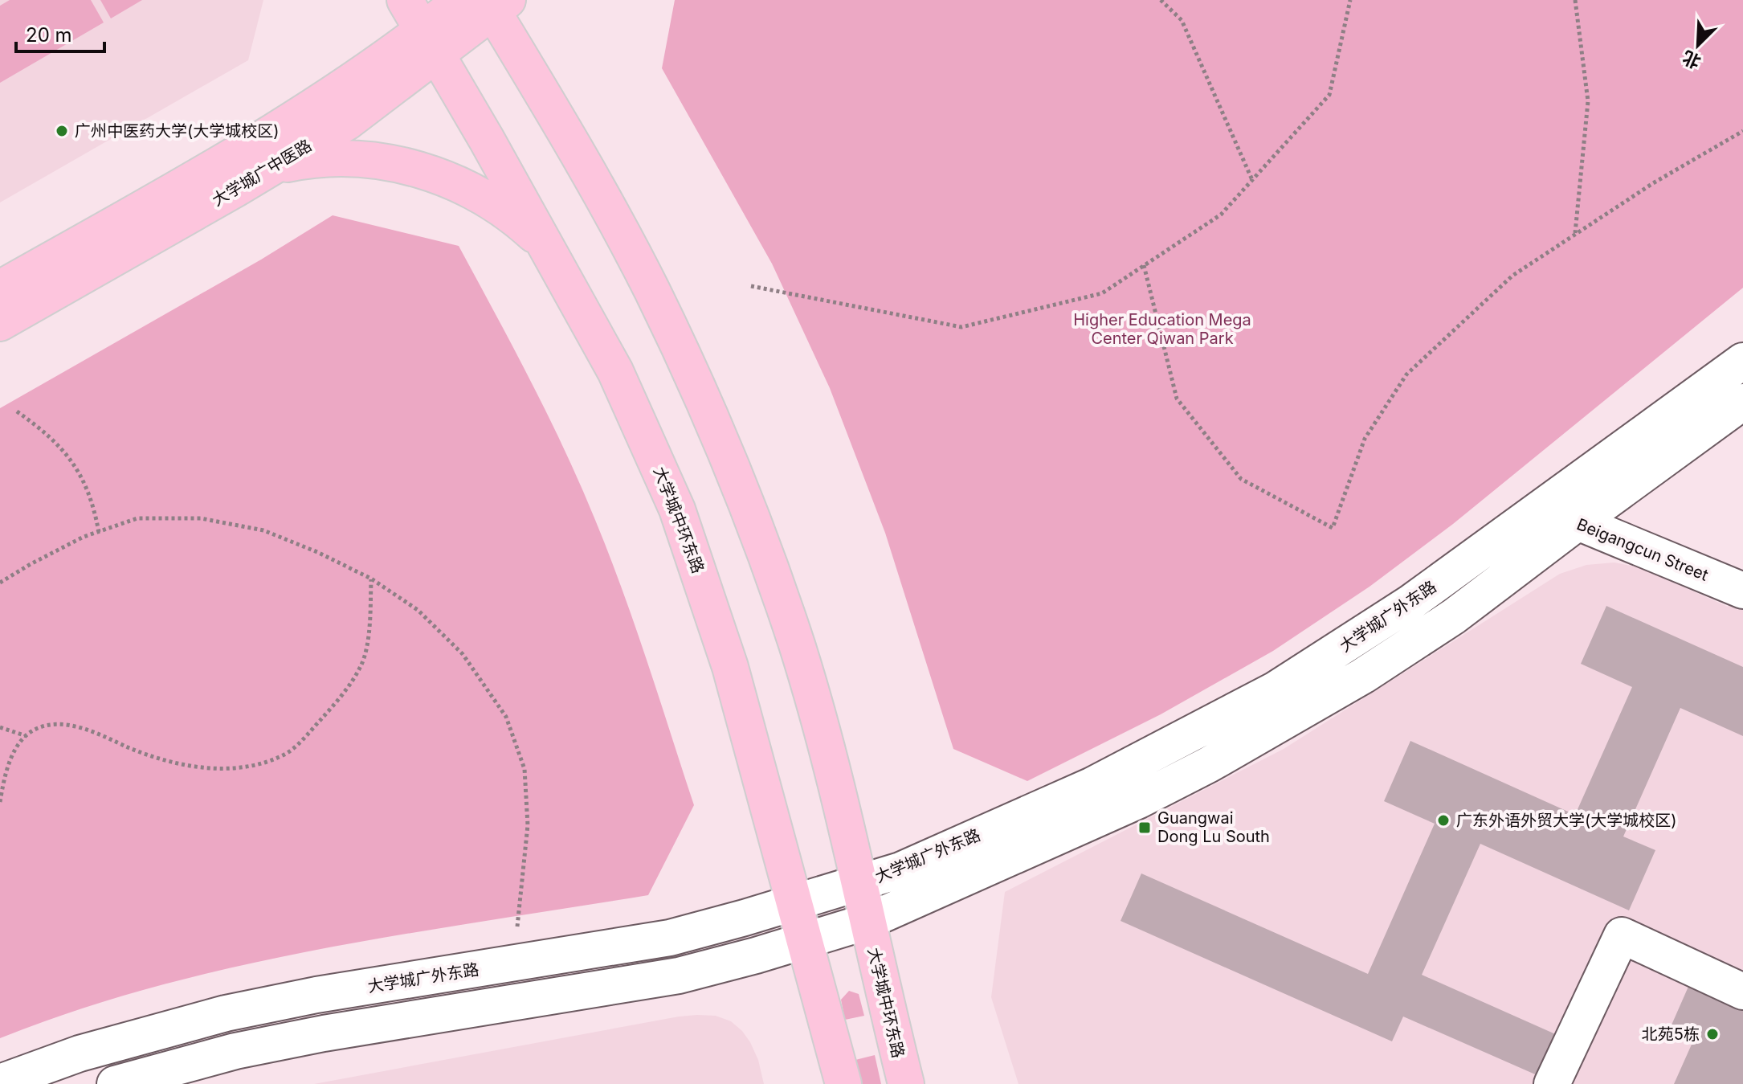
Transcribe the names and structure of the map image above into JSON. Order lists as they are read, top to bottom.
{
  "streets": {
    "main road": ["大学城广中医路", "大学城中环东路"],
    "street": ["Beigangcun Street", "大学城广外东路"]
  },
  "crossings": [
    ["大学城广中医路", "大学城中环东路"],
    ["大学城中环东路", "大学城广外东路"],
    ["Beigangcun Street", "大学城广外东路"]
  ],
  "parks": ["Higher Education Mega Center Qiwan Park"],
  "places": {
    "other": ["广州中医药大学(大学城校区)", "广东外语外贸大学(大学城校区)", "北苑5栋"],
    "transit": ["Guangwai Dong Lu South"]
  },
  "scale_bar": "20 m",
  "north": "bottom left"
}
